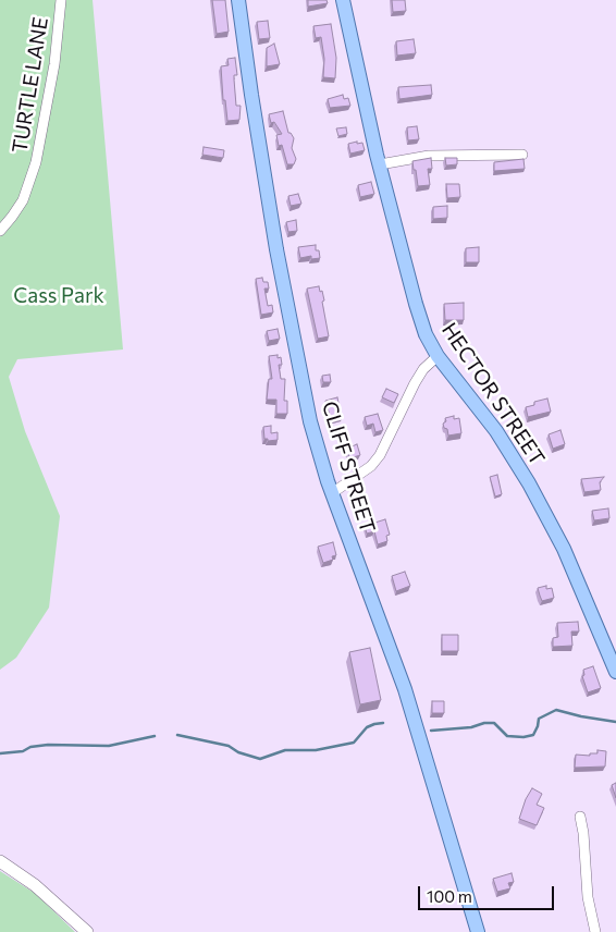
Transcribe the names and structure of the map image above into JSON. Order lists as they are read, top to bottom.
{
  "streets": {
    "main road": ["HECTOR STREET", "CLIFF STREET"],
    "street": ["TURTLE LANE"]
  },
  "parks": ["Cass Park"],
  "scale_bar": "100 m"
}
